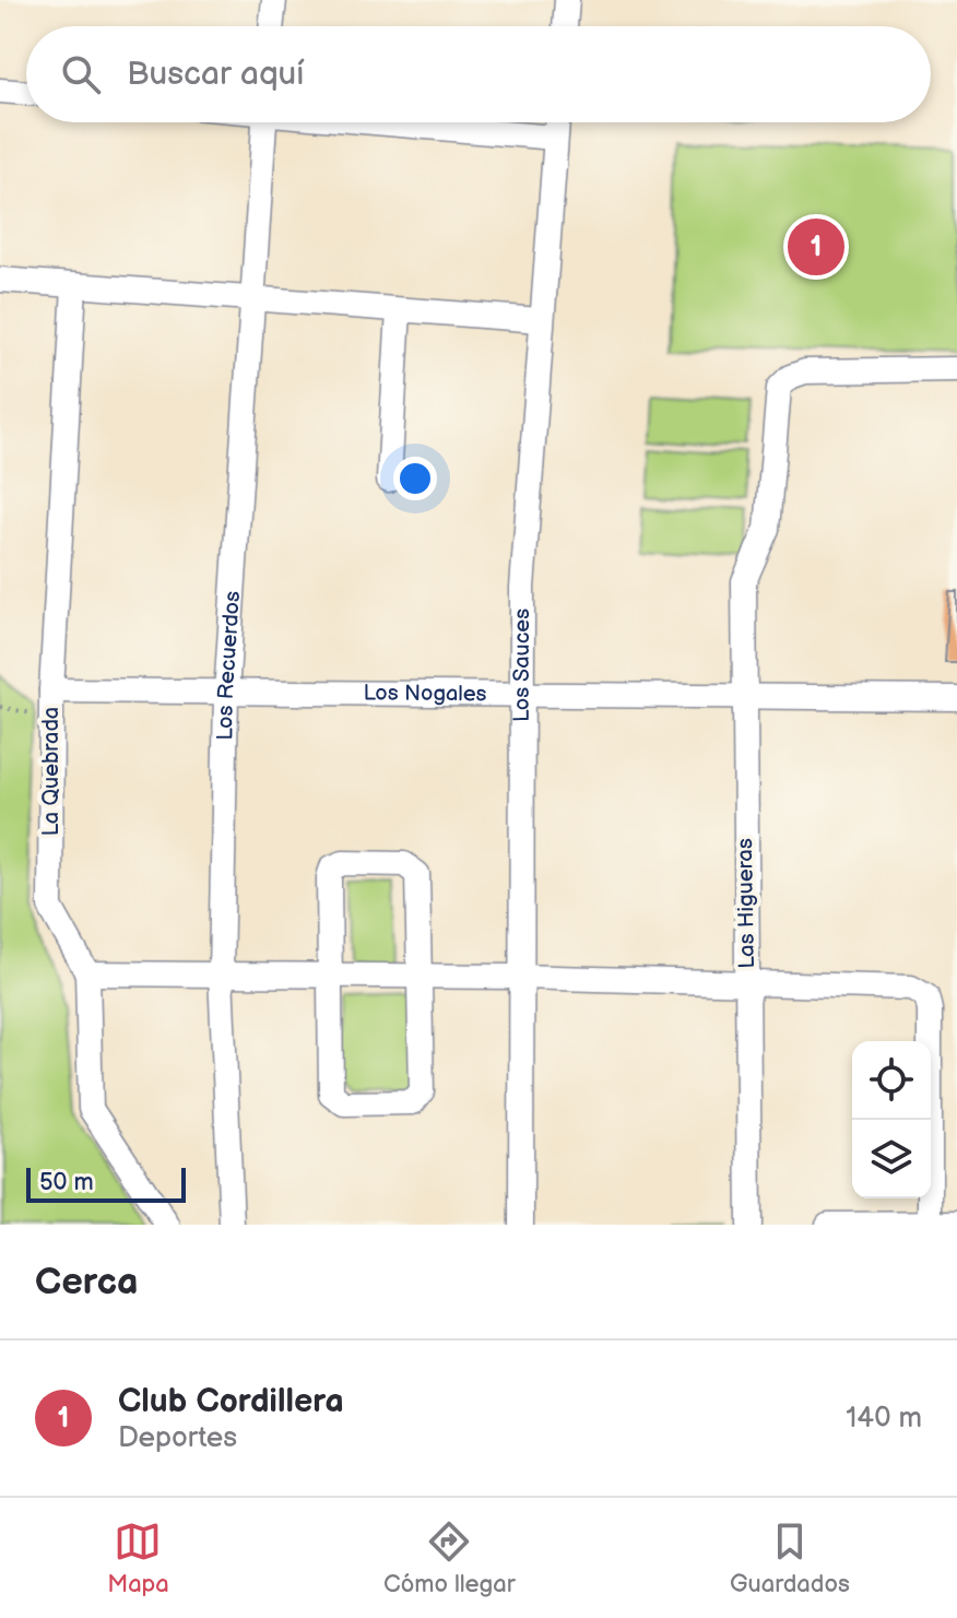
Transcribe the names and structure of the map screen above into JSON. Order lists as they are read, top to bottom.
{
  "streets": {
    "street": [
      "Los Recuerdos",
      "Los Sauces",
      "Los Nogales",
      "La Quebrada",
      "Las Higueras"
    ]
  },
  "crossings": [
    ["Los Recuerdos", "Los Nogales"],
    ["Los Sauces", "Los Nogales"],
    ["Los Nogales", "La Quebrada"],
    ["Los Nogales", "Las Higueras"]
  ],
  "scale_bar": "50 m",
  "page": {
    "search": "Buscar aquí",
    "pins": "1",
    "scale": "50 m",
    "heading": "Cerca",
    "list": [
      {
        "mark": "1",
        "name": "Club Cordillera",
        "note": "Deportes",
        "value": "140 m"
      }
    ],
    "nav": ["Mapa", "Cómo llegar", "Guardados"]
  }
}
